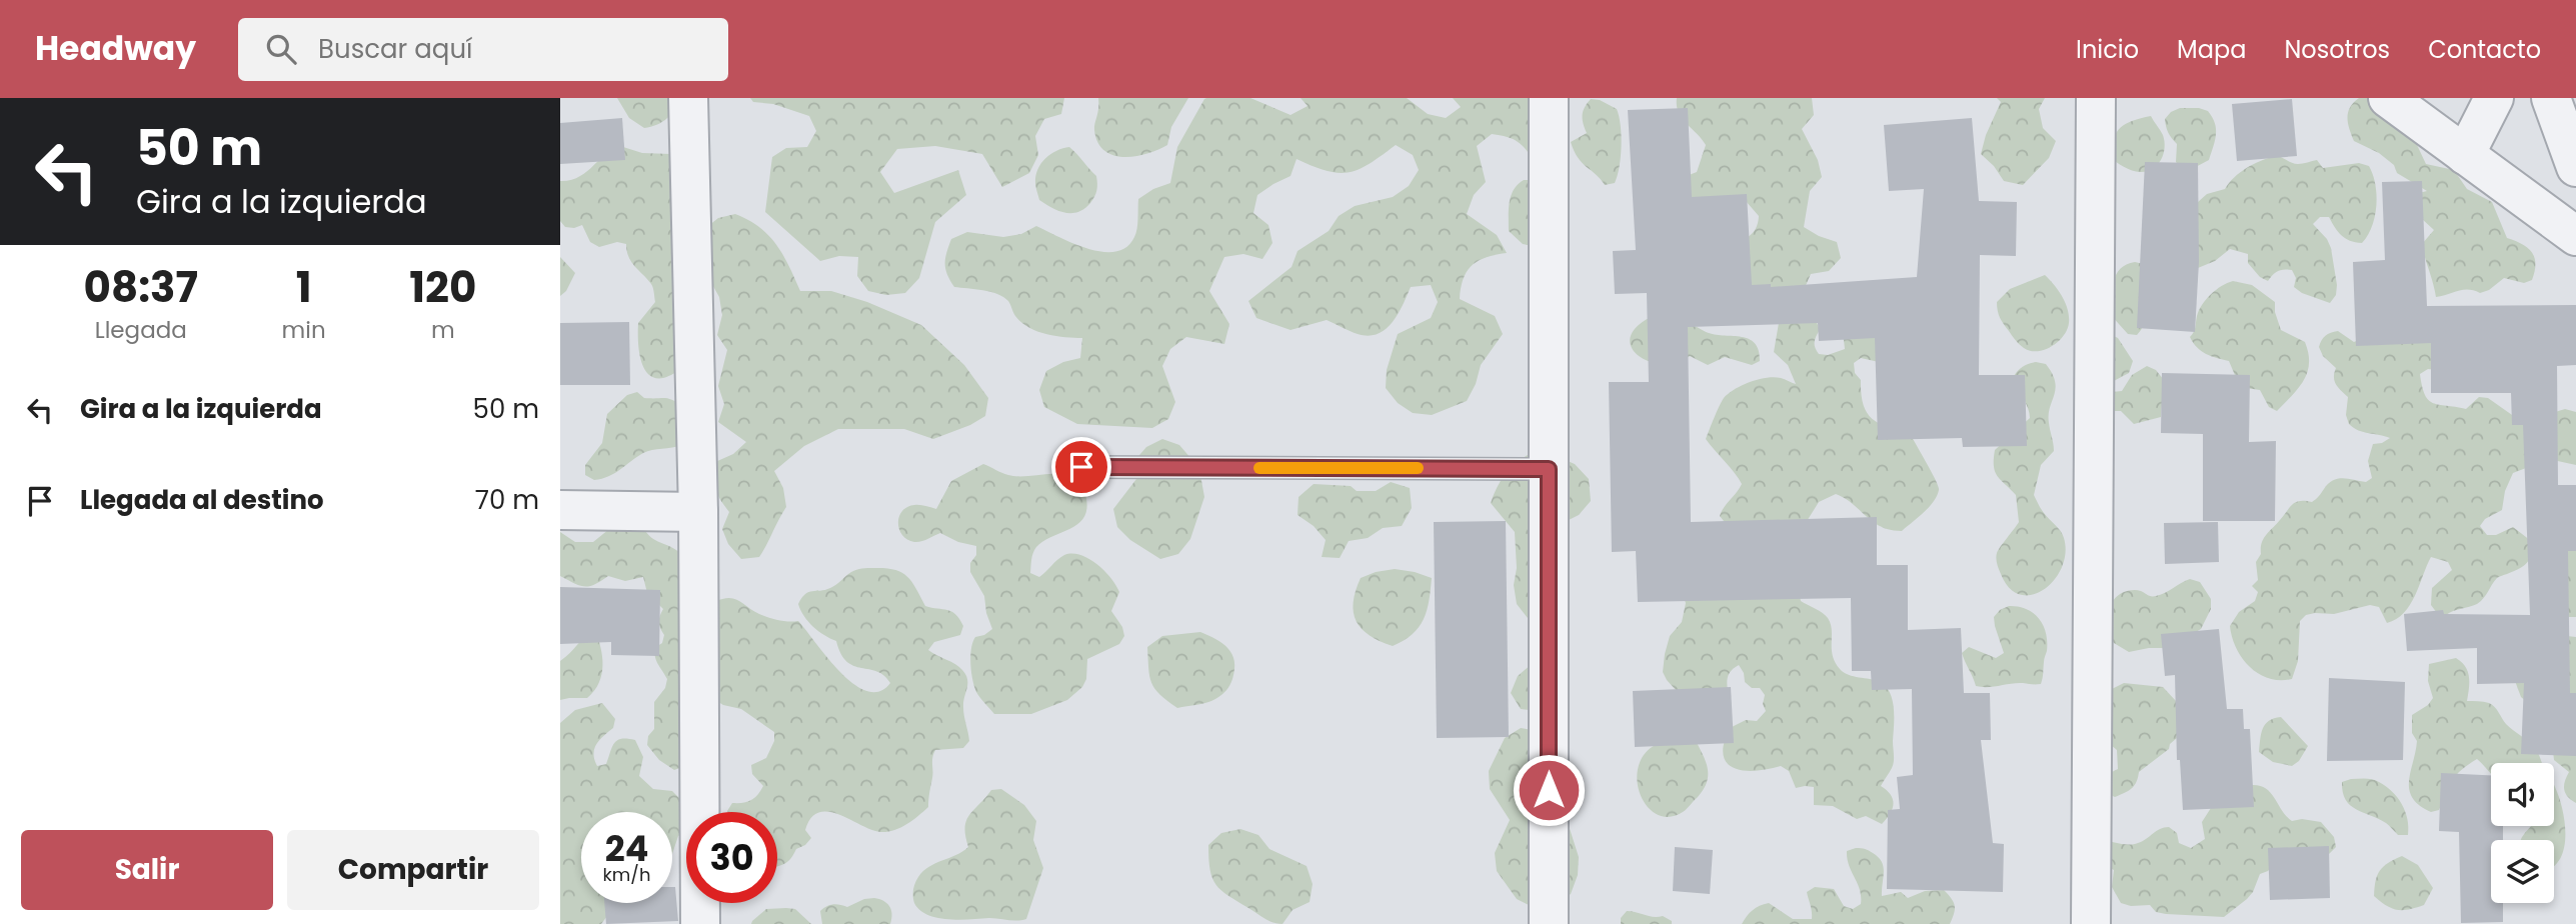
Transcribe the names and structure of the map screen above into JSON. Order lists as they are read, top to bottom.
{
  "page": {
    "header": "Headway",
    "search": "Buscar aquí",
    "nav": [
      "Inicio",
      "Mapa",
      "Nosotros",
      "Contacto"
    ],
    "turn": ["50 m", "Gira a la izquierda"],
    "eta": [
      "08:37",
      "Llegada",
      "1",
      "min",
      "120",
      "m"
    ],
    "list": [
      {
        "name": "Gira a la izquierda",
        "value": "50 m"
      },
      {
        "name": "Llegada al destino",
        "value": "70 m"
      }
    ],
    "speed": "24 km/h",
    "limit": "30",
    "buttons": ["Salir", "Compartir"]
  }
}
